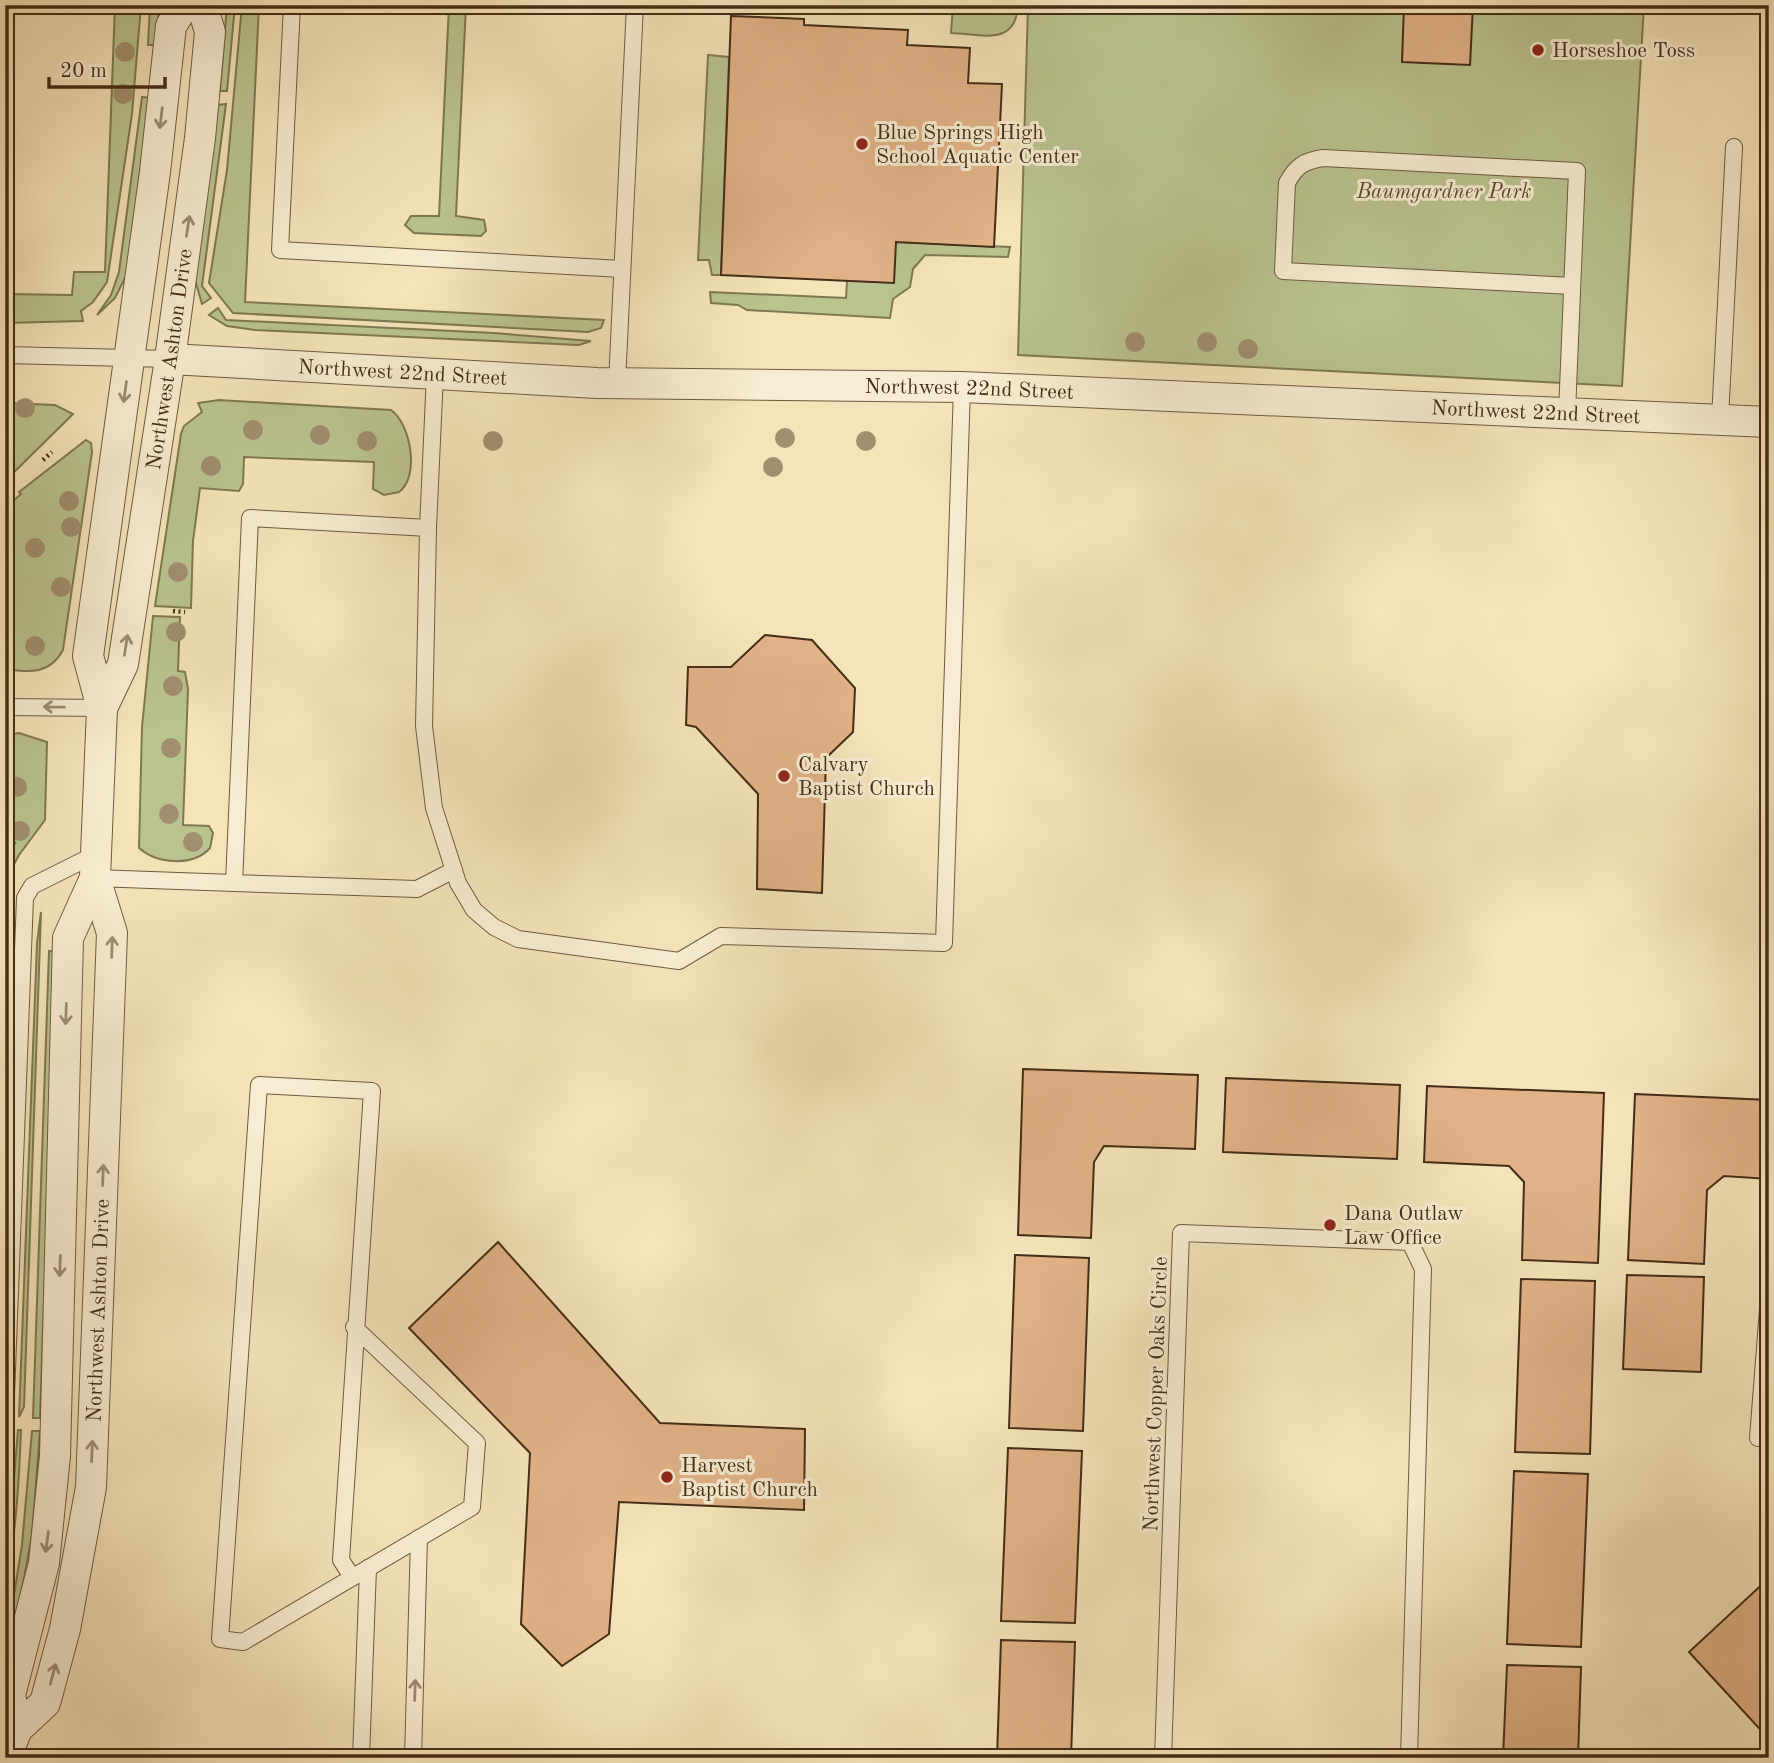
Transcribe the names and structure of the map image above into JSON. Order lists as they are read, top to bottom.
{
  "streets": {
    "street": ["Northwest Ashton Drive", "Northwest 22nd Street"],
    "lane": ["Northwest Copper Oaks Circle"]
  },
  "crossings": [
    ["Northwest Ashton Drive", "Northwest 22nd Street"]
  ],
  "parks": ["Baumgardner Park"],
  "places": [
    "Horseshoe Toss",
    "Blue Springs High School Aquatic Center",
    "Calvary Baptist Church",
    "Dana Outlaw Law Office",
    "Harvest Baptist Church"
  ],
  "scale_bar": "20 m"
}
